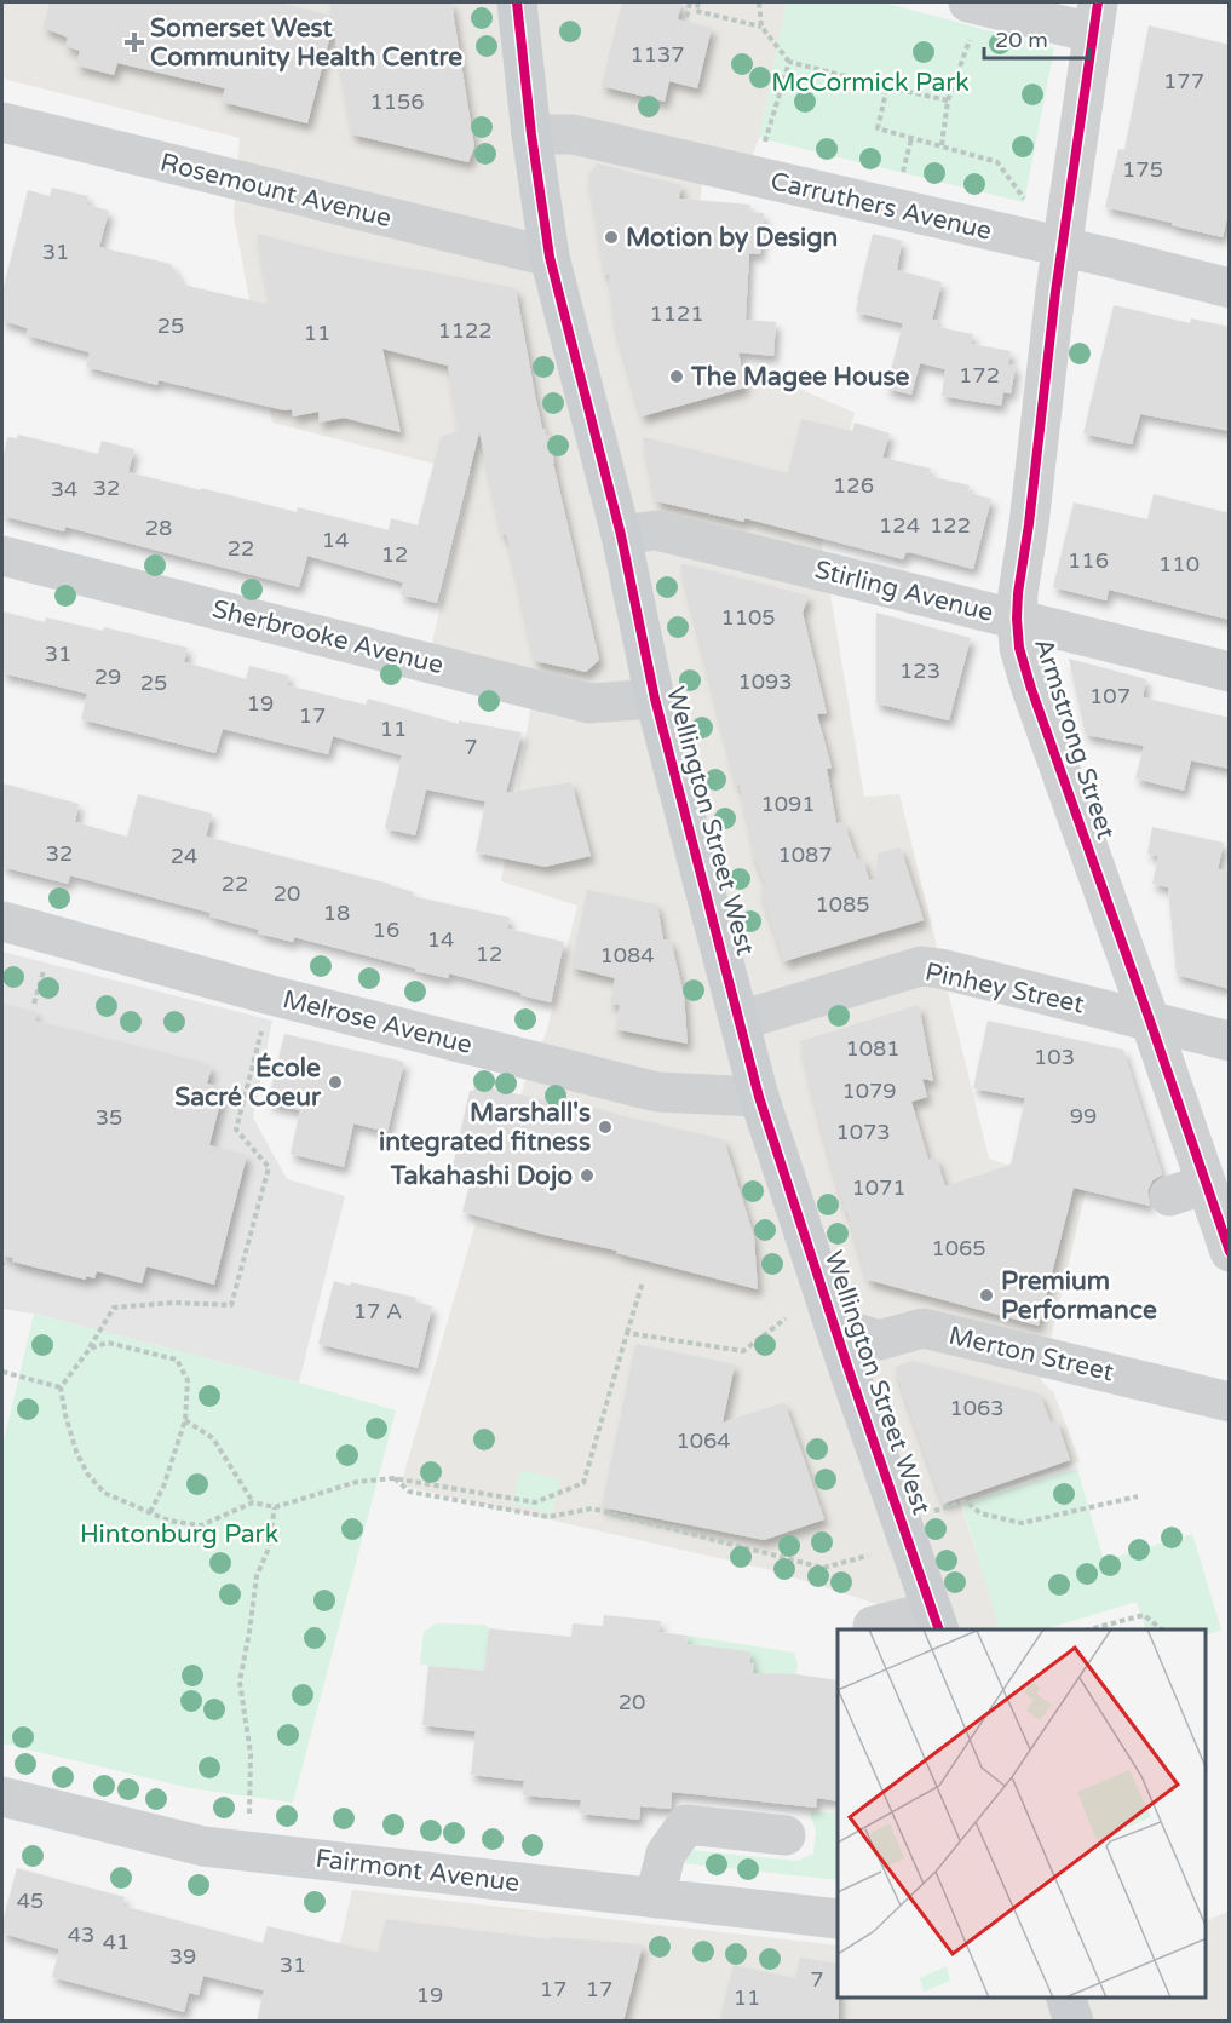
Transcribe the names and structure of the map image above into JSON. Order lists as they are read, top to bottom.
{
  "streets": {
    "main road": ["Wellington Street West"],
    "street": [
      "Rosemount Avenue",
      "Carruthers Avenue",
      "Stirling Avenue",
      "Sherbrooke Avenue",
      "Armstrong Street",
      "Pinhey Street",
      "Melrose Avenue",
      "Merton Street",
      "Fairmont Avenue"
    ]
  },
  "crossings": [
    ["Rosemount Avenue", "Wellington Street West"],
    ["Carruthers Avenue", "Armstrong Street"],
    ["Carruthers Avenue", "Wellington Street West"],
    ["Stirling Avenue", "Armstrong Street"],
    ["Stirling Avenue", "Wellington Street West"],
    ["Sherbrooke Avenue", "Wellington Street West"],
    ["Armstrong Street", "Pinhey Street"],
    ["Wellington Street West", "Pinhey Street"],
    ["Wellington Street West", "Melrose Avenue"],
    ["Wellington Street West", "Merton Street"]
  ],
  "parks": ["McCormick Park", "Hintonburg Park"],
  "places": {
    "health": ["Somerset West Community Health Centre"],
    "other": [
      "Motion by Design",
      "The Magee House",
      "École Sacré Coeur",
      "Marshall's integrated fitness",
      "Takahashi Dojo",
      "Premium Performance"
    ]
  },
  "house_numbers": [
    "1137",
    "177",
    "1156",
    "175",
    "31",
    "1121",
    "25",
    "1122",
    "11",
    "172",
    "126",
    "32",
    "34",
    "124",
    "122",
    "28",
    "14",
    "22",
    "12",
    "116",
    "110",
    "1105",
    "31",
    "123",
    "29",
    "1093",
    "25",
    "107",
    "19",
    "17",
    "11",
    "7",
    "1091",
    "32",
    "1087",
    "24",
    "22",
    "20",
    "1085",
    "18",
    "16",
    "14",
    "12",
    "1084",
    "1081",
    "103",
    "1079",
    "99",
    "35",
    "1073",
    "1071",
    "1065",
    "17 A",
    "1063",
    "1064",
    "20",
    "45",
    "43",
    "41",
    "39",
    "31",
    "7",
    "17",
    "17",
    "19",
    "11"
  ],
  "scale_bar": "20 m"
}
